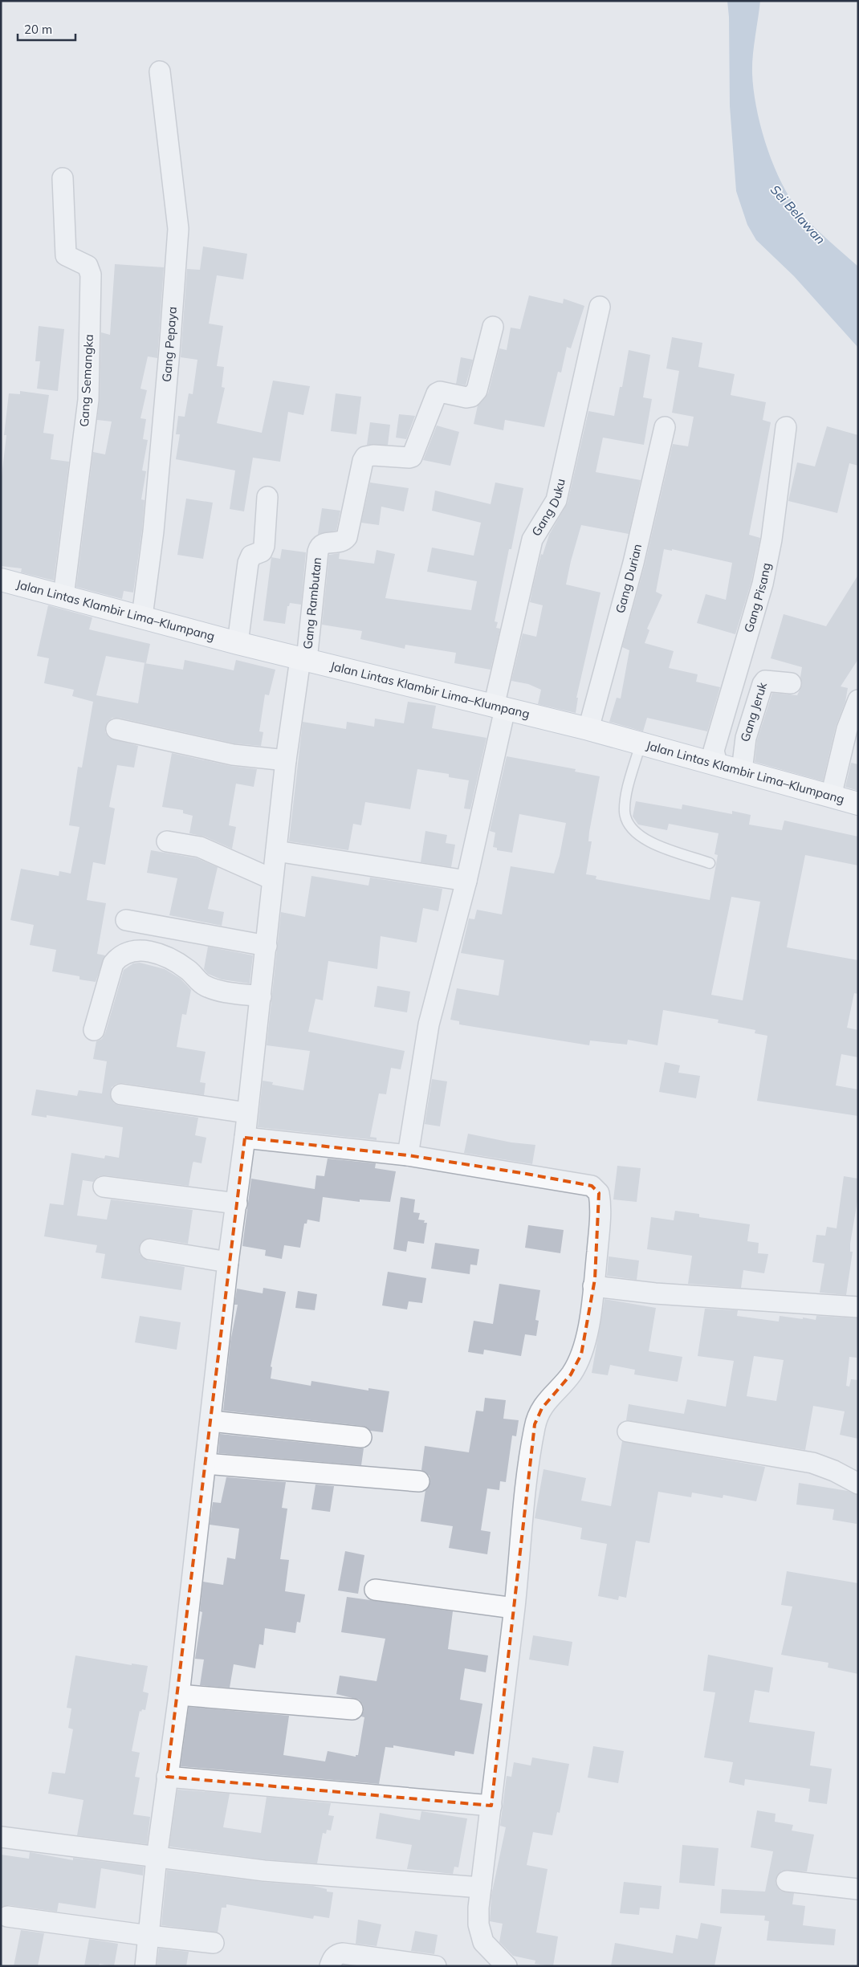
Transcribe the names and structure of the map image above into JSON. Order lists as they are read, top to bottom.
{
  "streets": {
    "main road": ["Jalan Lintas Klambir Lima–Klumpang"],
    "street": [
      "Gang Pepaya",
      "Gang Semangka",
      "Gang Duku",
      "Gang Durian",
      "Gang Pisang",
      "Gang Rambutan",
      "Gang Jeruk"
    ]
  },
  "crossings": [
    ["Gang Pepaya", "Jalan Lintas Klambir Lima–Klumpang"],
    ["Gang Semangka", "Jalan Lintas Klambir Lima–Klumpang"],
    ["Gang Duku", "Jalan Lintas Klambir Lima–Klumpang"],
    ["Gang Durian", "Jalan Lintas Klambir Lima–Klumpang"],
    ["Gang Pisang", "Jalan Lintas Klambir Lima–Klumpang"],
    ["Gang Rambutan", "Jalan Lintas Klambir Lima–Klumpang"],
    ["Jalan Lintas Klambir Lima–Klumpang", "Gang Jeruk"]
  ],
  "water": ["Sei Belawan"],
  "scale_bar": "20 m"
}
